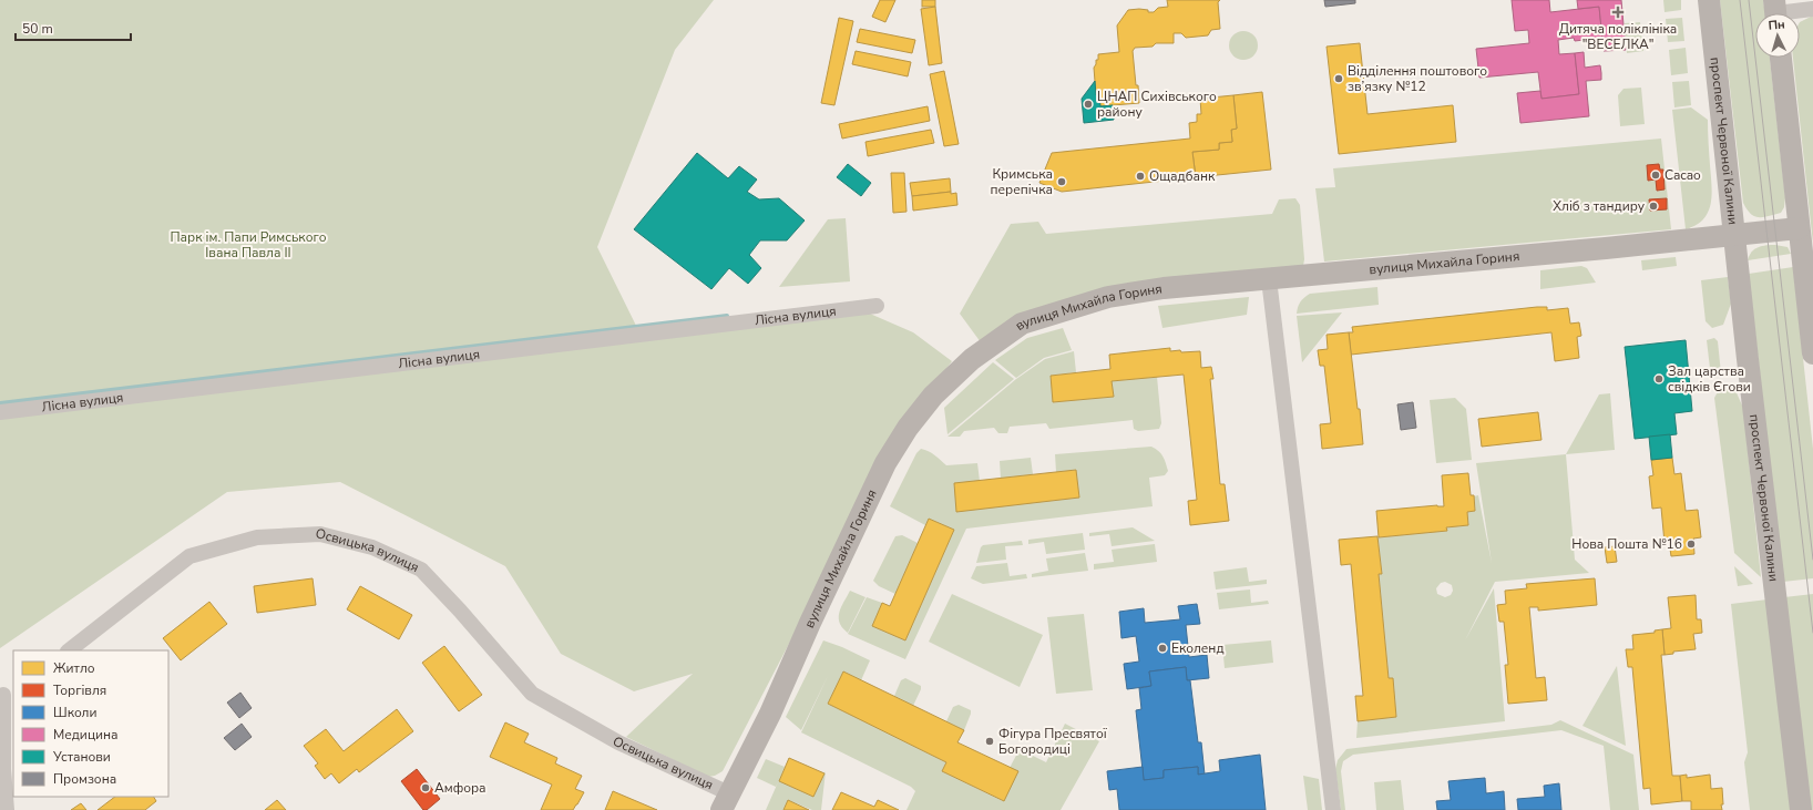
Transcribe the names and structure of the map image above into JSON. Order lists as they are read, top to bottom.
{
  "streets": {
    "street": [
      "проспект Червоної Калини",
      "вулиця Михайла Гориня",
      "Лісна вулиця",
      "Освицька вулиця"
    ]
  },
  "crossings": [
    ["проспект Червоної Калини", "вулиця Михайла Гориня"],
    ["вулиця Михайла Гориня", "Освицька вулиця"]
  ],
  "parks": ["Парк ім. Папи Римського Івана Павла ІІ"],
  "places": {
    "health": ["Дитяча поліклініка \"ВЕСЕЛКА\""],
    "other": [
      "Відділення поштового зв’язку №12",
      "ЦНАП Сихівського району",
      "Cacao",
      "Ощадбанк",
      "Кримська перепічка",
      "Хліб з тандиру",
      "Зал царства свідків Єгови",
      "Нова Пошта №16",
      "Еколенд",
      "Фігура Пресвятої Богородиці",
      "Амфора"
    ]
  },
  "legend": [
    "Житло",
    "Торгівля",
    "Школи",
    "Медицина",
    "Установи",
    "Промзона"
  ],
  "scale_bar": "50 m",
  "north": "top"
}
